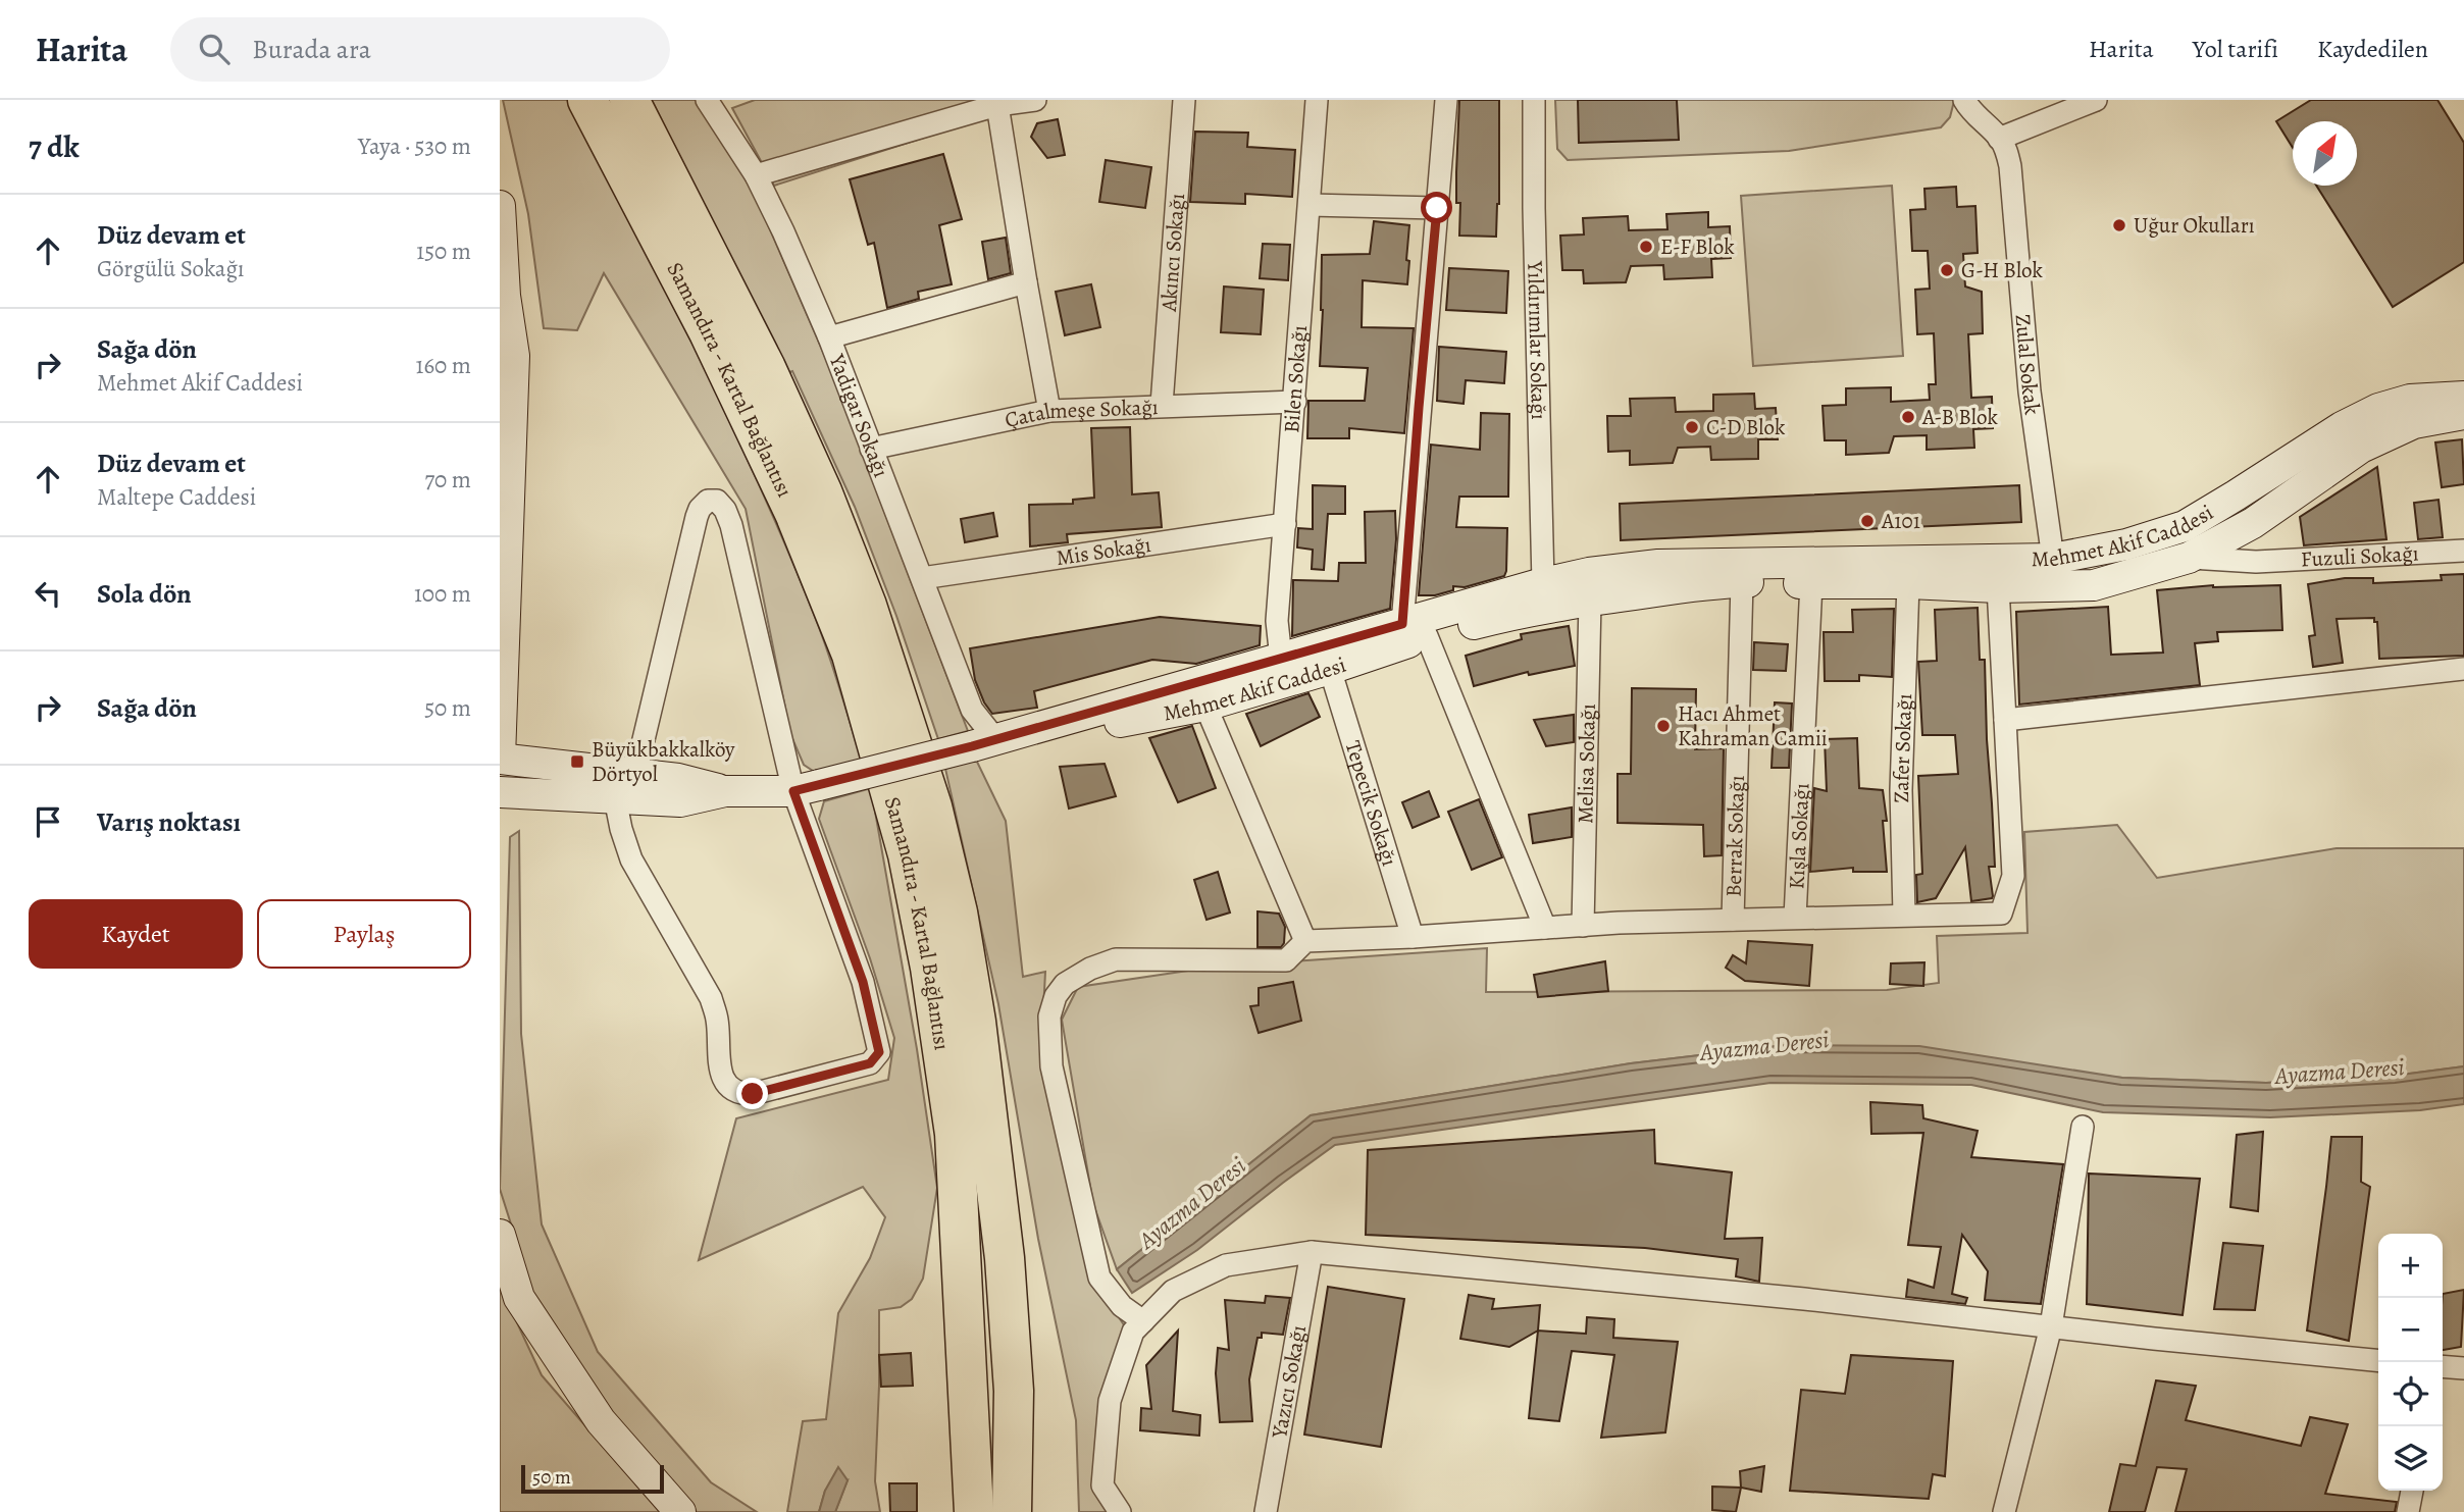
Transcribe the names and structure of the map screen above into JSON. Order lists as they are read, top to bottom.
{
  "streets": {
    "highway": ["Samandıra - Kartal Bağlantısı"],
    "main road": ["Mehmet Akif Caddesi"],
    "street": [
      "Akıncı Sokağı",
      "Yıldırımlar Sokağı",
      "Zulal Sokak",
      "Bilen Sokağı",
      "Çatalmeşe Sokağı",
      "Yadigar Sokağı",
      "Mis Sokağı",
      "Fuzuli Sokağı",
      "Zafer Sokağı",
      "Melisa Sokağı",
      "Tepecik Sokağı",
      "Berrak Sokağı",
      "Kışla Sokağı",
      "Yazıcı Sokağı"
    ]
  },
  "crossings": [
    ["Akıncı Sokağı", "Çatalmeşe Sokağı"],
    ["Yıldırımlar Sokağı", "Mehmet Akif Caddesi"],
    ["Zulal Sokak", "Mehmet Akif Caddesi"],
    ["Bilen Sokağı", "Çatalmeşe Sokağı"],
    ["Bilen Sokağı", "Mehmet Akif Caddesi"],
    ["Bilen Sokağı", "Mis Sokağı"],
    ["Çatalmeşe Sokağı", "Yadigar Sokağı"],
    ["Yadigar Sokağı", "Mehmet Akif Caddesi"],
    ["Yadigar Sokağı", "Mis Sokağı"],
    ["Mehmet Akif Caddesi", "Fuzuli Sokağı"],
    ["Mehmet Akif Caddesi", "Zafer Sokağı"],
    ["Mehmet Akif Caddesi", "Melisa Sokağı"],
    ["Mehmet Akif Caddesi", "Tepecik Sokağı"],
    ["Mehmet Akif Caddesi", "Berrak Sokağı"],
    ["Mehmet Akif Caddesi", "Kışla Sokağı"]
  ],
  "water": ["Ayazma Deresi"],
  "places": {
    "other": [
      "Uğur Okulları",
      "E-F Blok",
      "G-H Blok",
      "A-B Blok",
      "C-D Blok",
      "A101",
      "Hacı Ahmet Kahraman Camii"
    ],
    "transit": ["Büyükbakkalköy Dörtyol"]
  },
  "scale_bar": "50 m",
  "north": "top right",
  "page": {
    "header": "Harita",
    "search": "Burada ara",
    "nav": ["Harita", "Yol tarifi", "Kaydedilen"],
    "heading": ["7 dk", "Yaya · 530 m"],
    "list": [
      ["Düz devam et", "Görgülü Sokağı", "150 m"],
      ["Sağa dön", "Mehmet Akif Caddesi", "160 m"],
      ["Düz devam et", "Maltepe Caddesi", "70 m"],
      ["Sola dön", "100 m"],
      ["Sağa dön", "50 m"],
      "Varış noktası"
    ],
    "buttons": ["Kaydet", "Paylaş"],
    "map_buttons": ["+", "−"],
    "scale": "50 m"
  }
}
